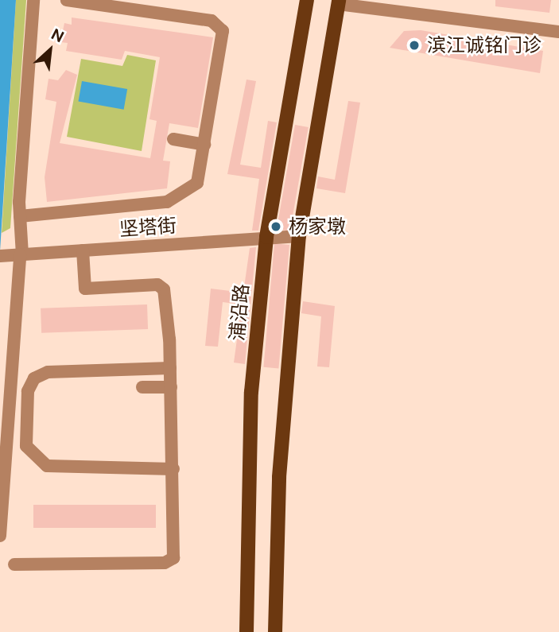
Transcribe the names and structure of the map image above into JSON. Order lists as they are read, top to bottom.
{
  "streets": {
    "main road": ["浦沿路"],
    "street": ["坚塔街"]
  },
  "crossings": [
    ["坚塔街", "浦沿路"]
  ],
  "places": ["滨江诚铭门诊", "杨家墩"],
  "north": "top right"
}
